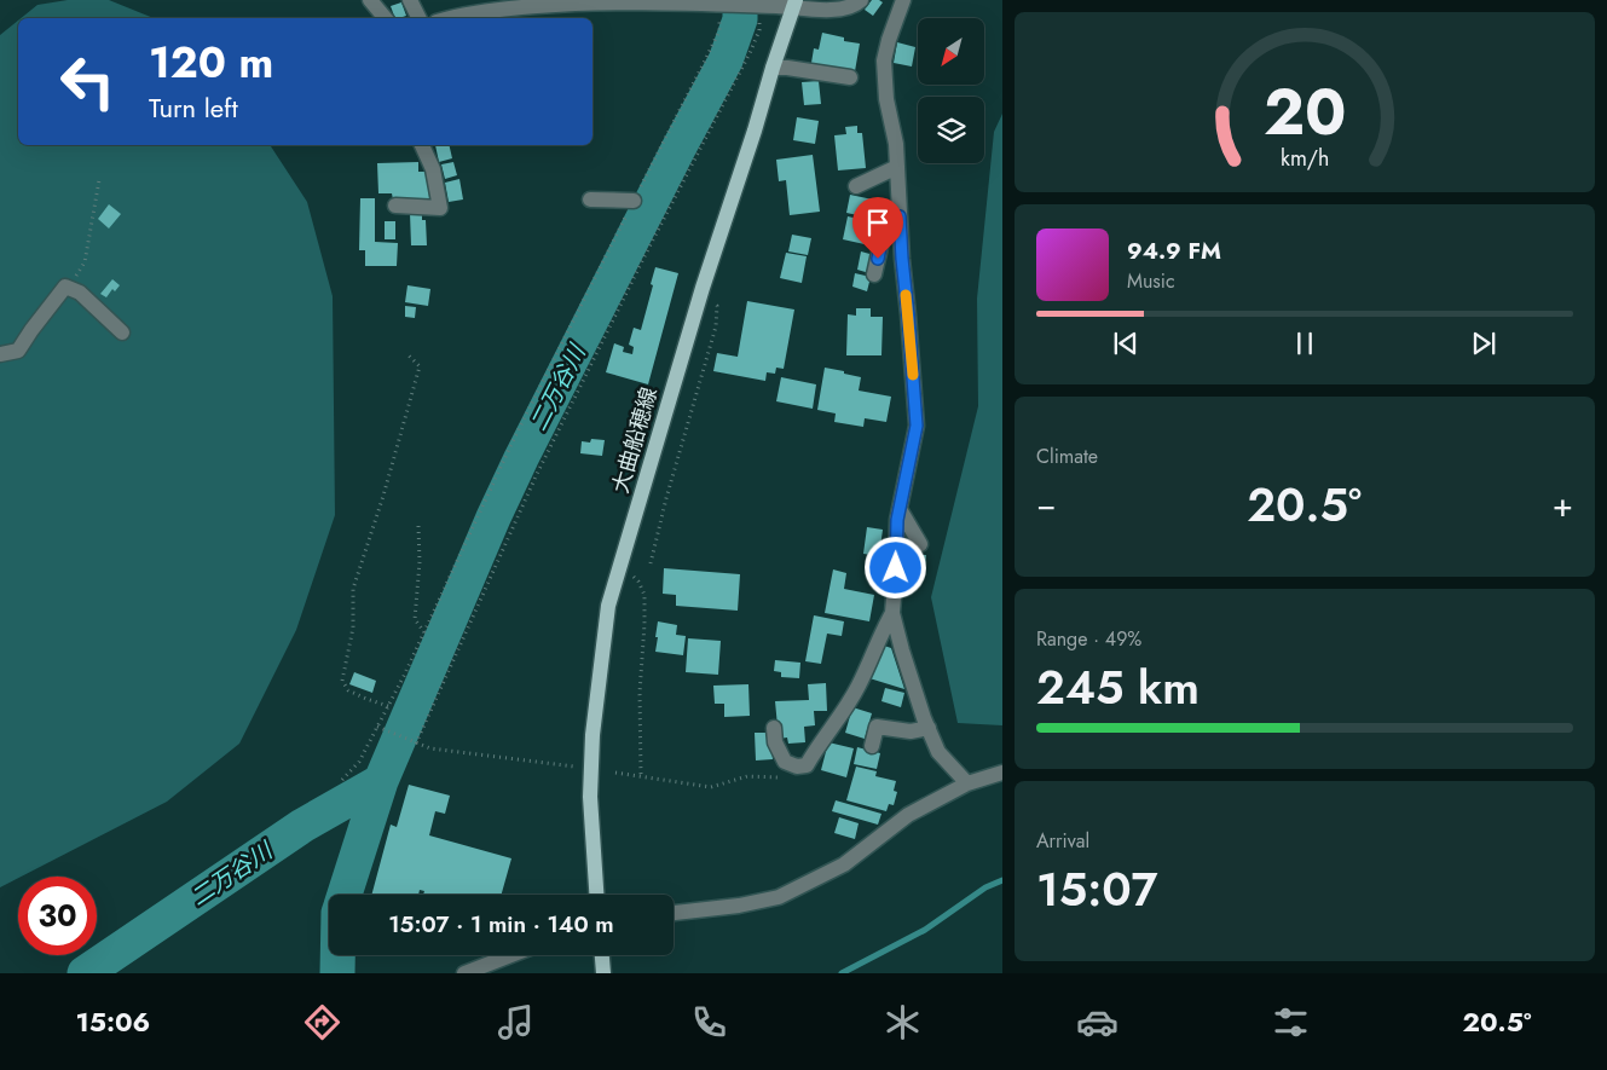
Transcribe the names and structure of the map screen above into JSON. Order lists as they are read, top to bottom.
{
  "streets": {
    "main road": ["大曲船穂線"]
  },
  "water": ["二万谷川"],
  "north": "bottom left",
  "page": {
    "turn": ["120 m", "Turn left"],
    "song": ["94.9 FM", "Music"],
    "tile": [
      "Climate",
      ["Range · 49%", "245 km"],
      ["Arrival", "15:07"]
    ],
    "heat": ["−", "20.5°", "+"],
    "limit": "30",
    "trip": "15:07 · 1 min · 140 m",
    "tabs": ["15:06", "20.5°"],
    "gauge": ["20", "km/h"]
  }
}
